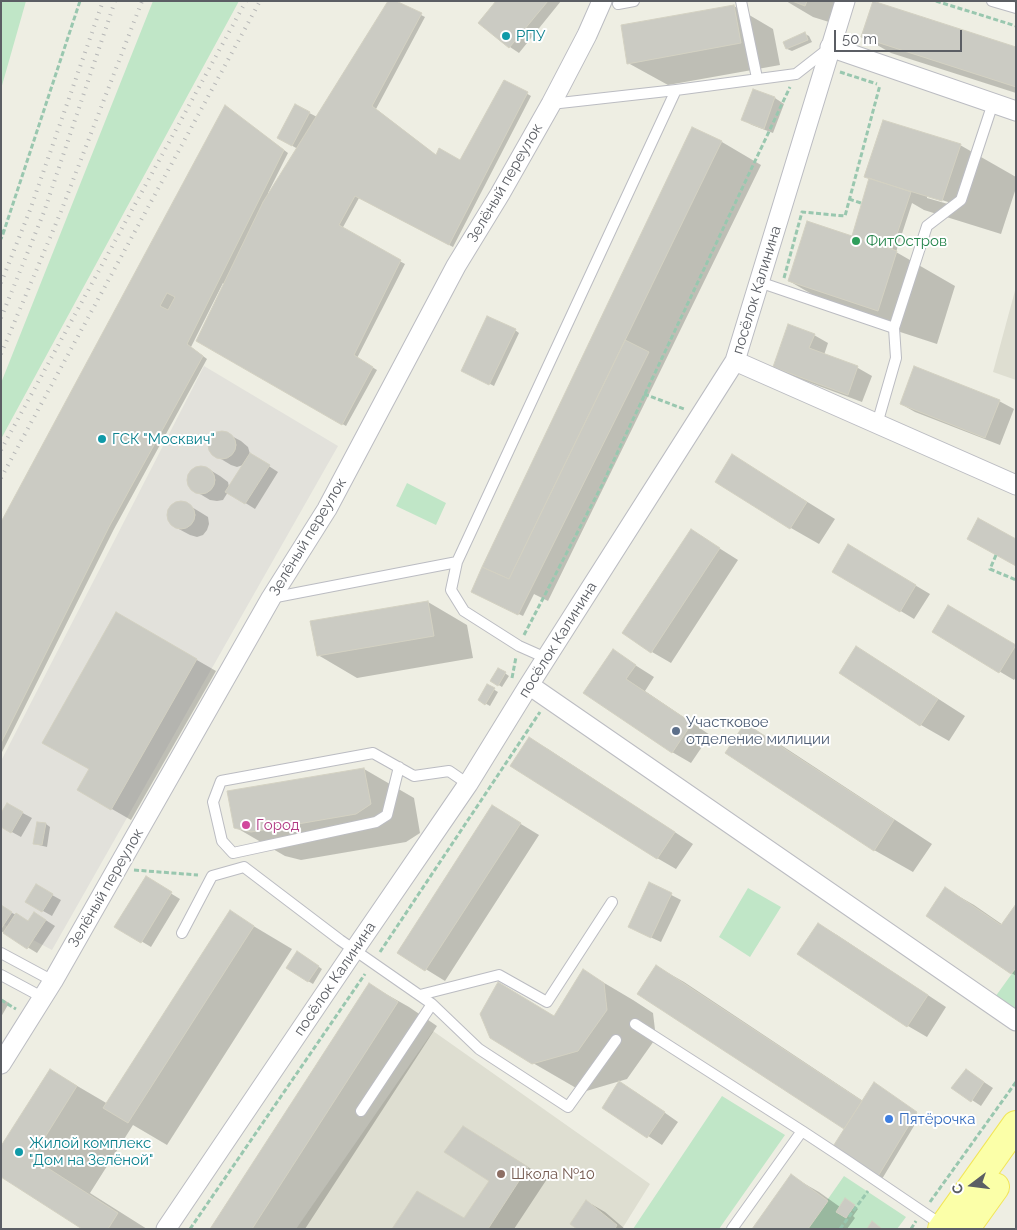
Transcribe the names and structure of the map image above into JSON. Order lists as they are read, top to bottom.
{
  "streets": {
    "street": ["Зелёный переулок", "посёлок Калинина"]
  },
  "places": [
    "РПУ",
    "ФитОстров",
    "ГСК \"Москвич\"",
    "Участковое отделение милиции",
    "Город",
    "Пятёрочка",
    "Жилой комплекс \"Дом на Зелёной\"",
    "Школа №10"
  ],
  "scale_bar": "50 m",
  "north": "left"
}
